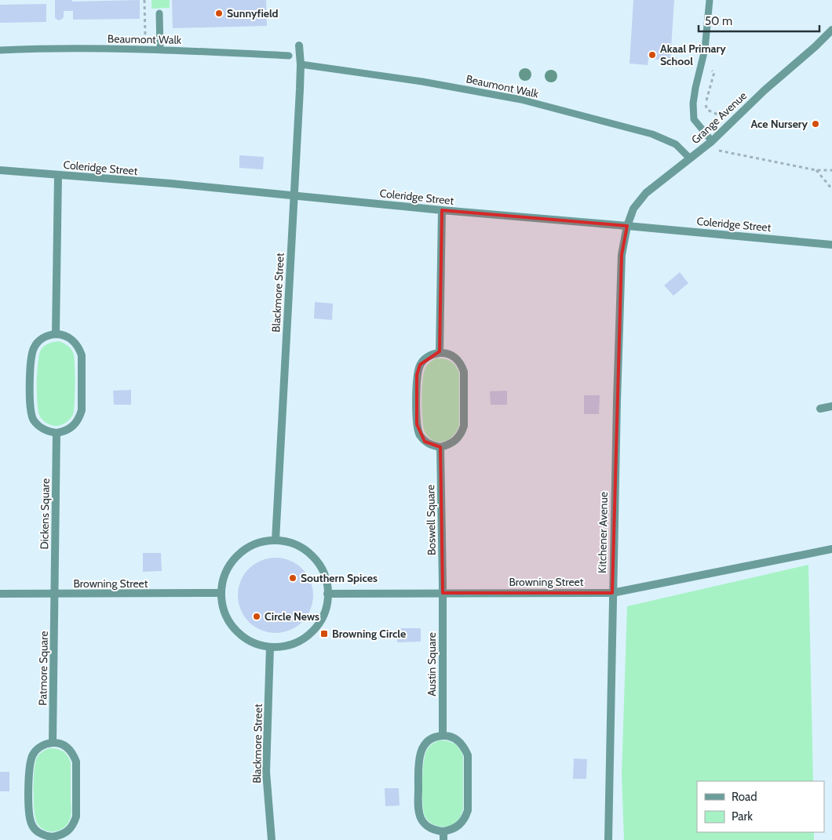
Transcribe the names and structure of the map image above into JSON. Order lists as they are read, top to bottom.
{
  "streets": {
    "street": [
      "Grange Avenue",
      "Coleridge Street",
      "Blackmore Street",
      "Dickens Square",
      "Boswell Square",
      "Kitchener Avenue",
      "Browning Street",
      "Austin Square",
      "Patmore Square"
    ],
    "lane": ["Beaumont Walk"]
  },
  "crossings": [
    ["Beaumont Walk", "Grange Avenue"],
    ["Beaumont Walk", "Blackmore Street"],
    ["Grange Avenue", "Coleridge Street"],
    ["Grange Avenue", "Kitchener Avenue"],
    ["Coleridge Street", "Blackmore Street"],
    ["Coleridge Street", "Kitchener Avenue"],
    ["Blackmore Street", "Browning Street"],
    ["Dickens Square", "Browning Street"],
    ["Dickens Square", "Patmore Square"],
    ["Boswell Square", "Browning Street"],
    ["Boswell Square", "Austin Square"],
    ["Kitchener Avenue", "Browning Street"],
    ["Browning Street", "Austin Square"],
    ["Browning Street", "Patmore Square"]
  ],
  "places": {
    "other": [
      "Sunnyfield",
      "Akaal Primary School",
      "Ace Nursery",
      "Southern Spices",
      "Circle News"
    ],
    "transit": ["Browning Circle"]
  },
  "legend": ["Road", "Park"],
  "scale_bar": "50 m"
}
